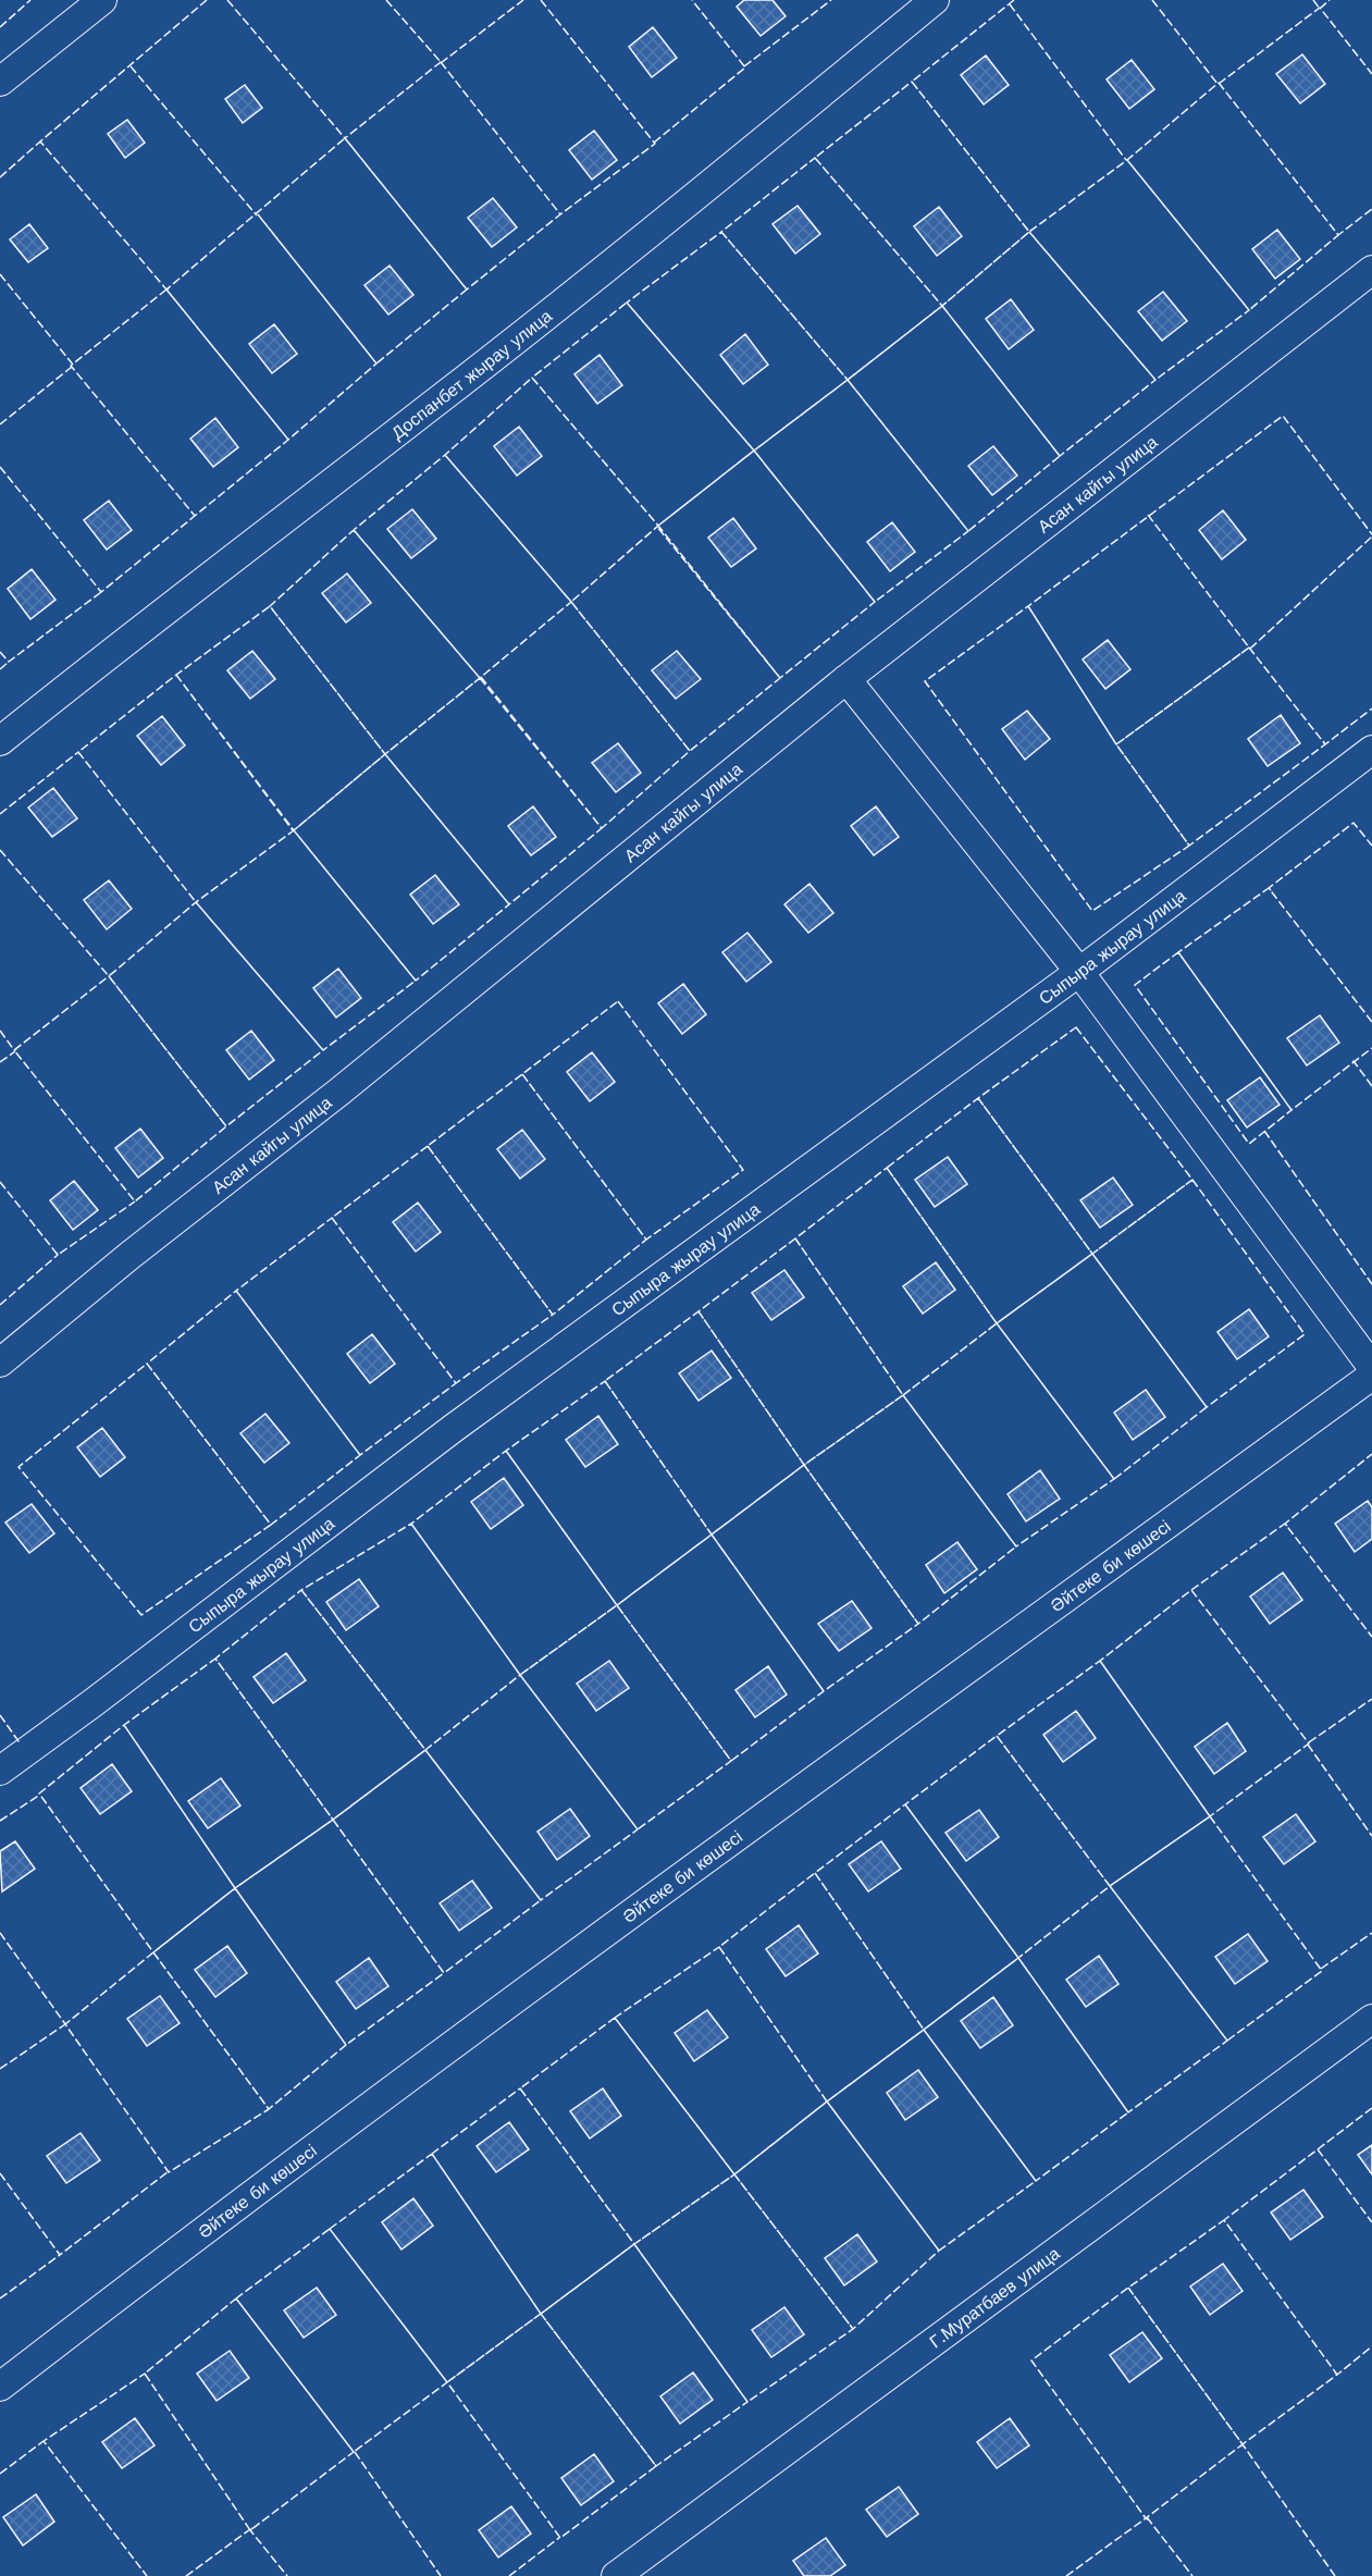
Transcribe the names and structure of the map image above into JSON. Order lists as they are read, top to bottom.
{
  "streets": {
    "street": [
      "Доспанбет жырау улица",
      "Асан кайгы улица",
      "Сыпыра жырау улица",
      "Әйтеке би көшесі",
      "Г.Муратбаев улица"
    ]
  }
}
